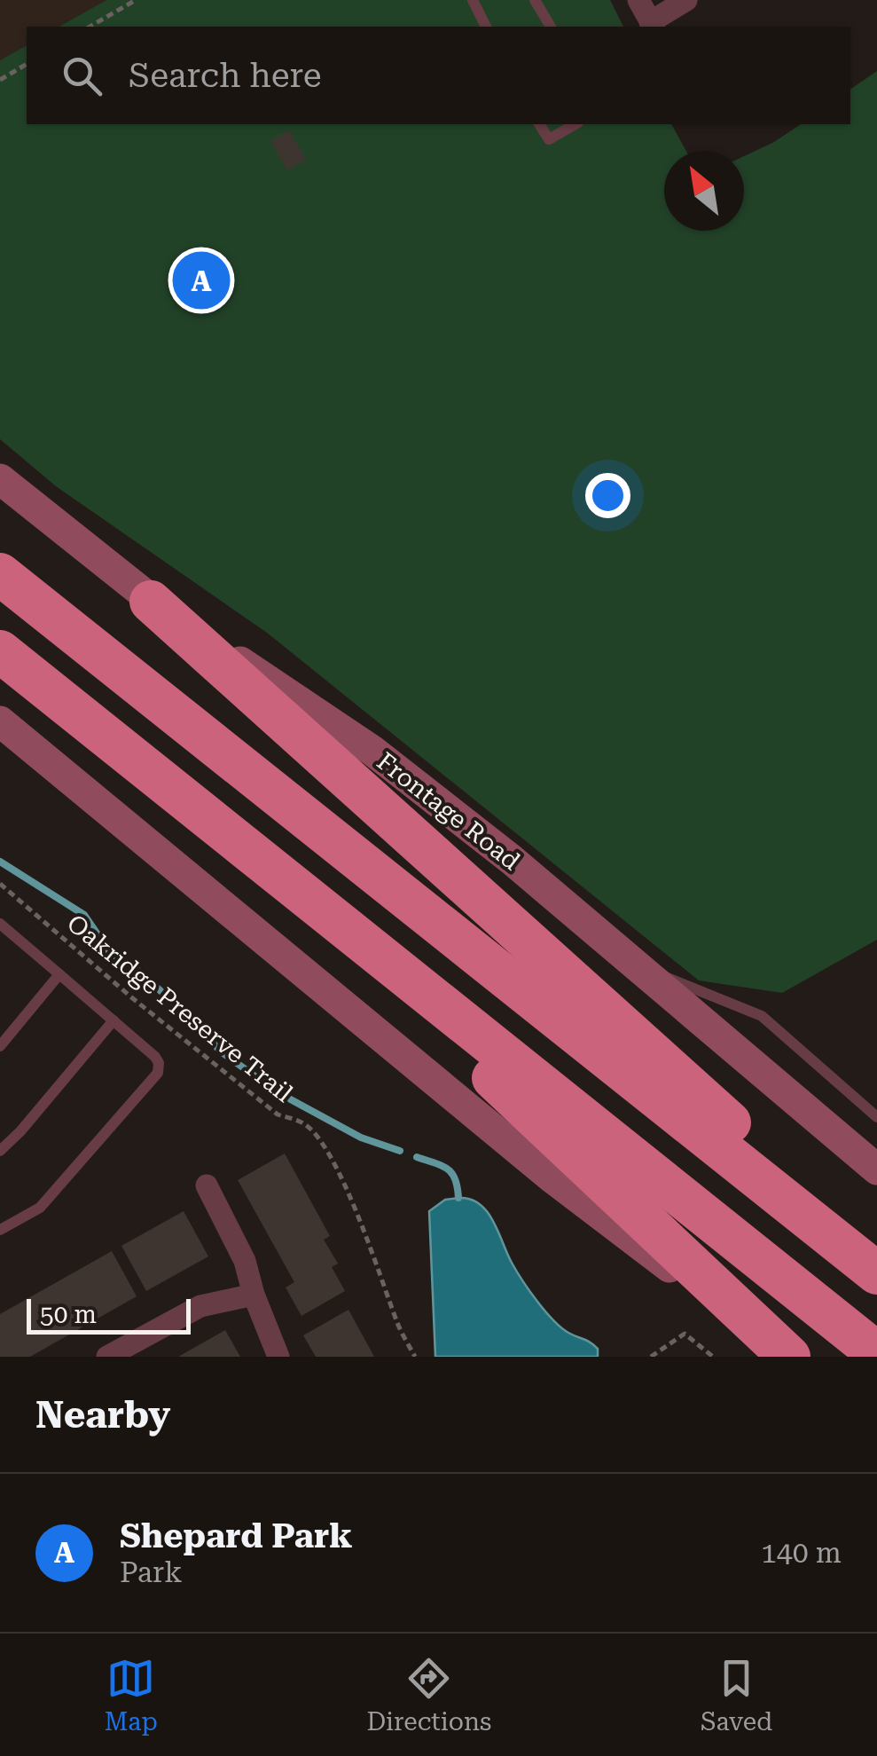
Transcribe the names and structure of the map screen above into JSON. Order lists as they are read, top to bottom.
{
  "streets": {
    "main road": ["Frontage Road"],
    "path": ["Oakridge Preserve Trail"]
  },
  "scale_bar": "50 m",
  "north": "top left",
  "page": {
    "search": "Search here",
    "pins": "A",
    "scale": "50 m",
    "heading": "Nearby",
    "list": [
      {
        "mark": "A",
        "name": "Shepard Park",
        "note": "Park",
        "value": "140 m"
      }
    ],
    "nav": ["Map", "Directions", "Saved"]
  }
}
